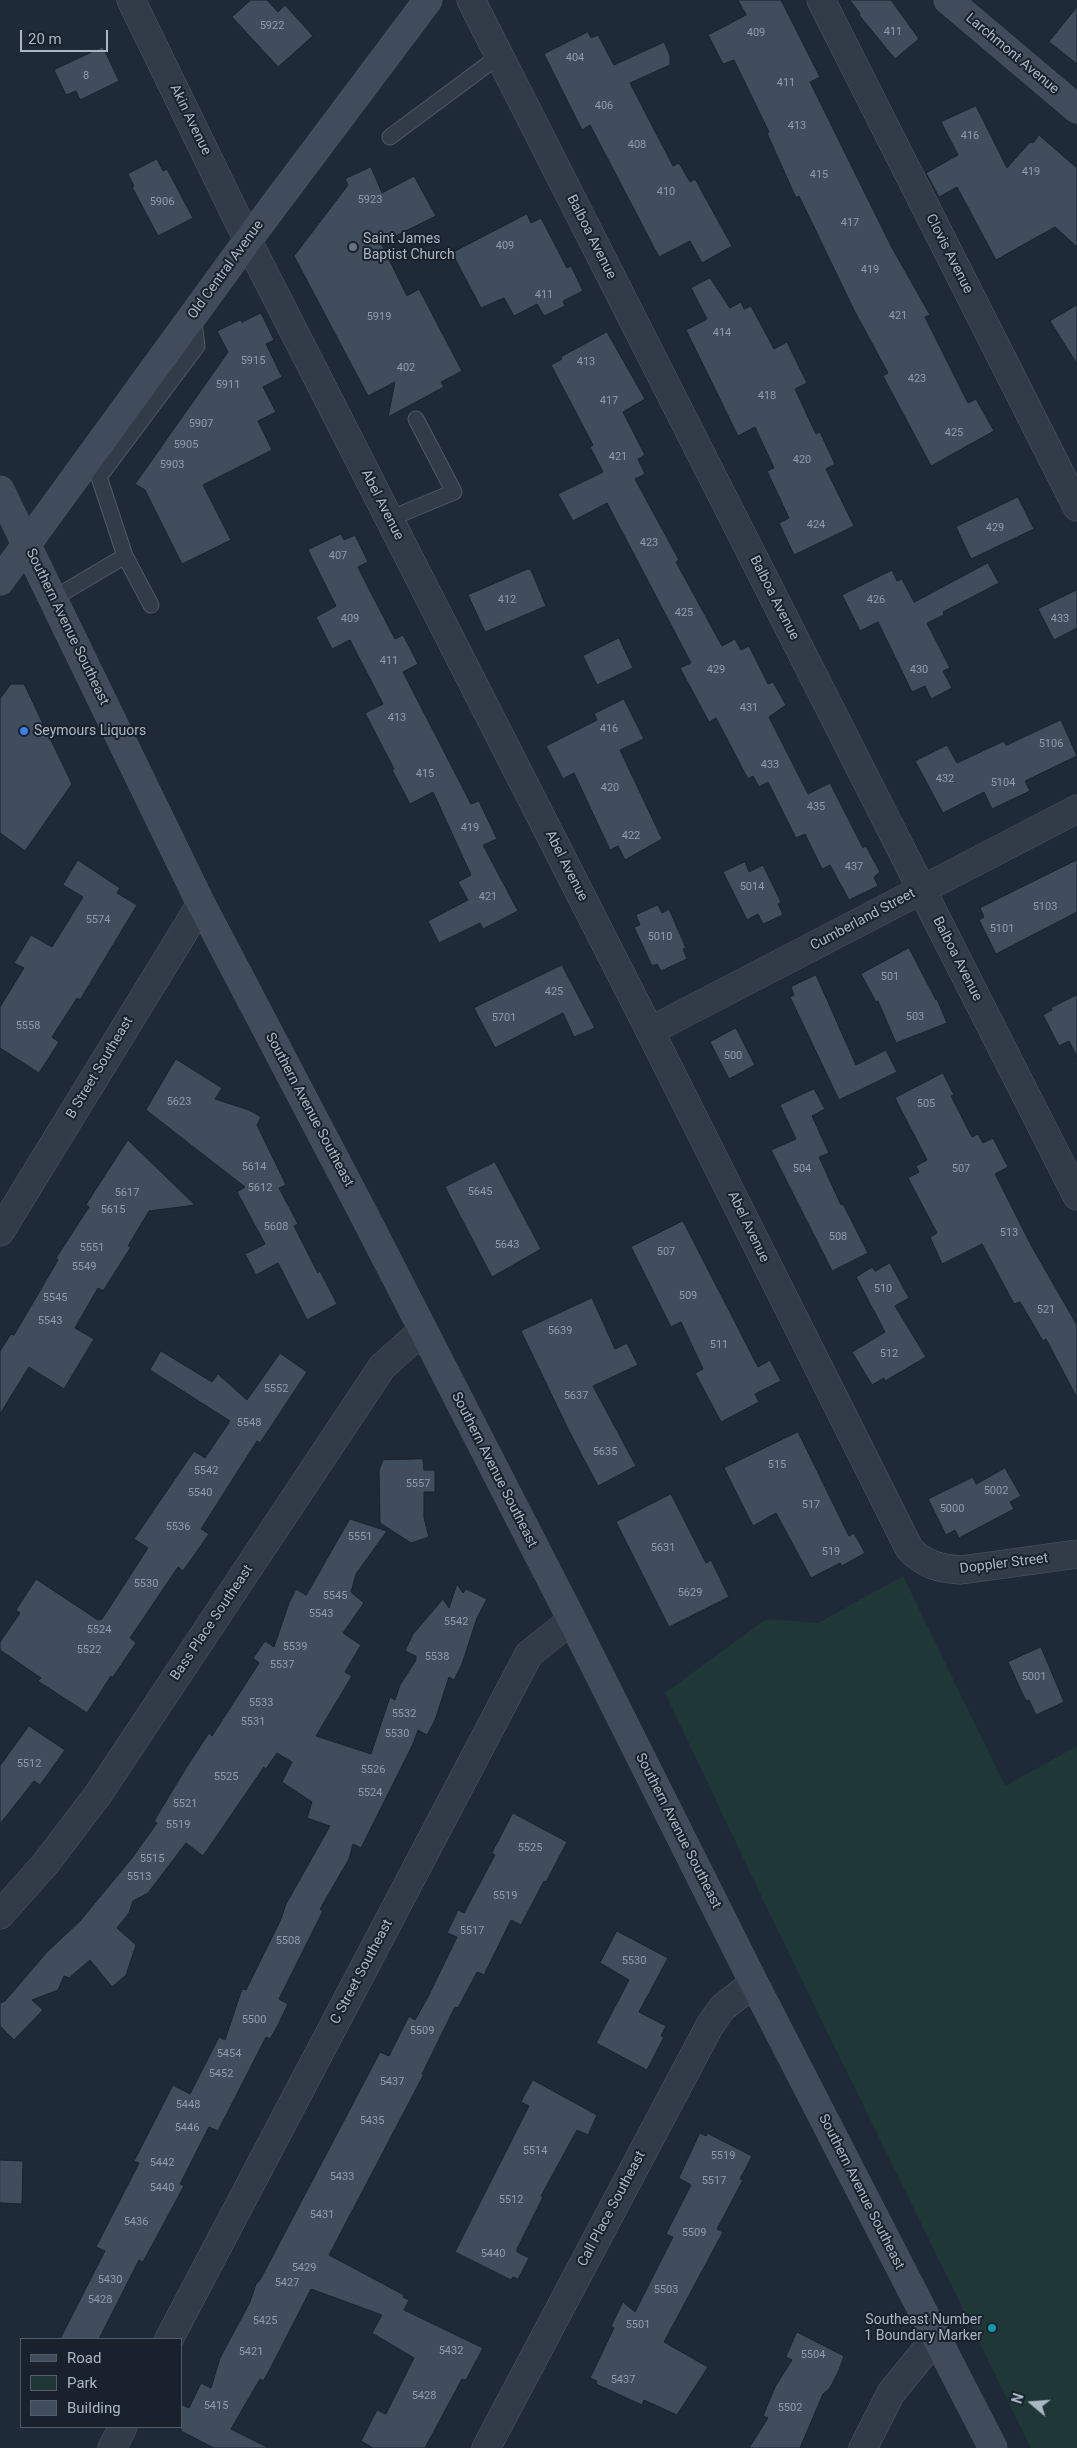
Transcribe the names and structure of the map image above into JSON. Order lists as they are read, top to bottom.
{
  "streets": {
    "main road": ["Larchmont Avenue", "Old Central Avenue", "Southern Avenue Southeast"],
    "street": [
      "Akin Avenue",
      "Balboa Avenue",
      "Clovis Avenue",
      "Abel Avenue",
      "Cumberland Street",
      "B Street Southeast",
      "Doppler Street",
      "Bass Place Southeast",
      "C Street Southeast",
      "Call Place Southeast"
    ]
  },
  "crossings": [
    ["Akin Avenue", "Old Central Avenue"],
    ["Akin Avenue", "Abel Avenue"],
    ["Balboa Avenue", "Cumberland Street"],
    ["Old Central Avenue", "Abel Avenue"],
    ["Old Central Avenue", "Southern Avenue Southeast"],
    ["Abel Avenue", "Cumberland Street"],
    ["Abel Avenue", "Doppler Street"],
    ["Southern Avenue Southeast", "B Street Southeast"],
    ["Southern Avenue Southeast", "Bass Place Southeast"],
    ["Southern Avenue Southeast", "C Street Southeast"],
    ["Southern Avenue Southeast", "Call Place Southeast"]
  ],
  "places": ["Saint James Baptist Church", "Seymours Liquors", "Southeast Number 1 Boundary Marker"],
  "house_numbers": [
    "5922",
    "411",
    "409",
    "404",
    "8",
    "411",
    "406",
    "413",
    "416",
    "408",
    "419",
    "415",
    "410",
    "5923",
    "5906",
    "417",
    "409",
    "419",
    "411",
    "421",
    "5919",
    "414",
    "5915",
    "413",
    "402",
    "423",
    "5911",
    "418",
    "417",
    "5907",
    "425",
    "5905",
    "421",
    "420",
    "5903",
    "424",
    "429",
    "423",
    "407",
    "412",
    "426",
    "425",
    "409",
    "433",
    "411",
    "429",
    "430",
    "431",
    "413",
    "416",
    "5106",
    "433",
    "415",
    "432",
    "5104",
    "420",
    "435",
    "419",
    "422",
    "437",
    "5014",
    "421",
    "5103",
    "5574",
    "5101",
    "5010",
    "501",
    "425",
    "503",
    "5701",
    "5558",
    "500",
    "5623",
    "505",
    "5614",
    "504",
    "507",
    "5612",
    "5645",
    "5617",
    "5615",
    "5608",
    "513",
    "508",
    "5643",
    "5551",
    "507",
    "5549",
    "510",
    "509",
    "5545",
    "521",
    "5543",
    "5639",
    "511",
    "512",
    "5552",
    "5637",
    "5548",
    "5635",
    "515",
    "5542",
    "5557",
    "5002",
    "5540",
    "517",
    "5000",
    "5536",
    "5551",
    "5631",
    "519",
    "5530",
    "5629",
    "5545",
    "5543",
    "5542",
    "5524",
    "5539",
    "5522",
    "5538",
    "5537",
    "5001",
    "5533",
    "5532",
    "5531",
    "5530",
    "5512",
    "5526",
    "5525",
    "5524",
    "5521",
    "5519",
    "5525",
    "5515",
    "5513",
    "5519",
    "5517",
    "5508",
    "5530",
    "5500",
    "5509",
    "5454",
    "5452",
    "5437",
    "5448",
    "5435",
    "5446",
    "5514",
    "5519",
    "5442",
    "5433",
    "5517",
    "5440",
    "5512",
    "5431",
    "5436",
    "5509",
    "5440",
    "5429",
    "5430",
    "5427",
    "5503",
    "5428",
    "5425",
    "5501",
    "5432",
    "5421",
    "5504",
    "5437",
    "5428",
    "5415",
    "5502"
  ],
  "legend": ["Road", "Park", "Building"],
  "scale_bar": "20 m",
  "north": "left"
}
